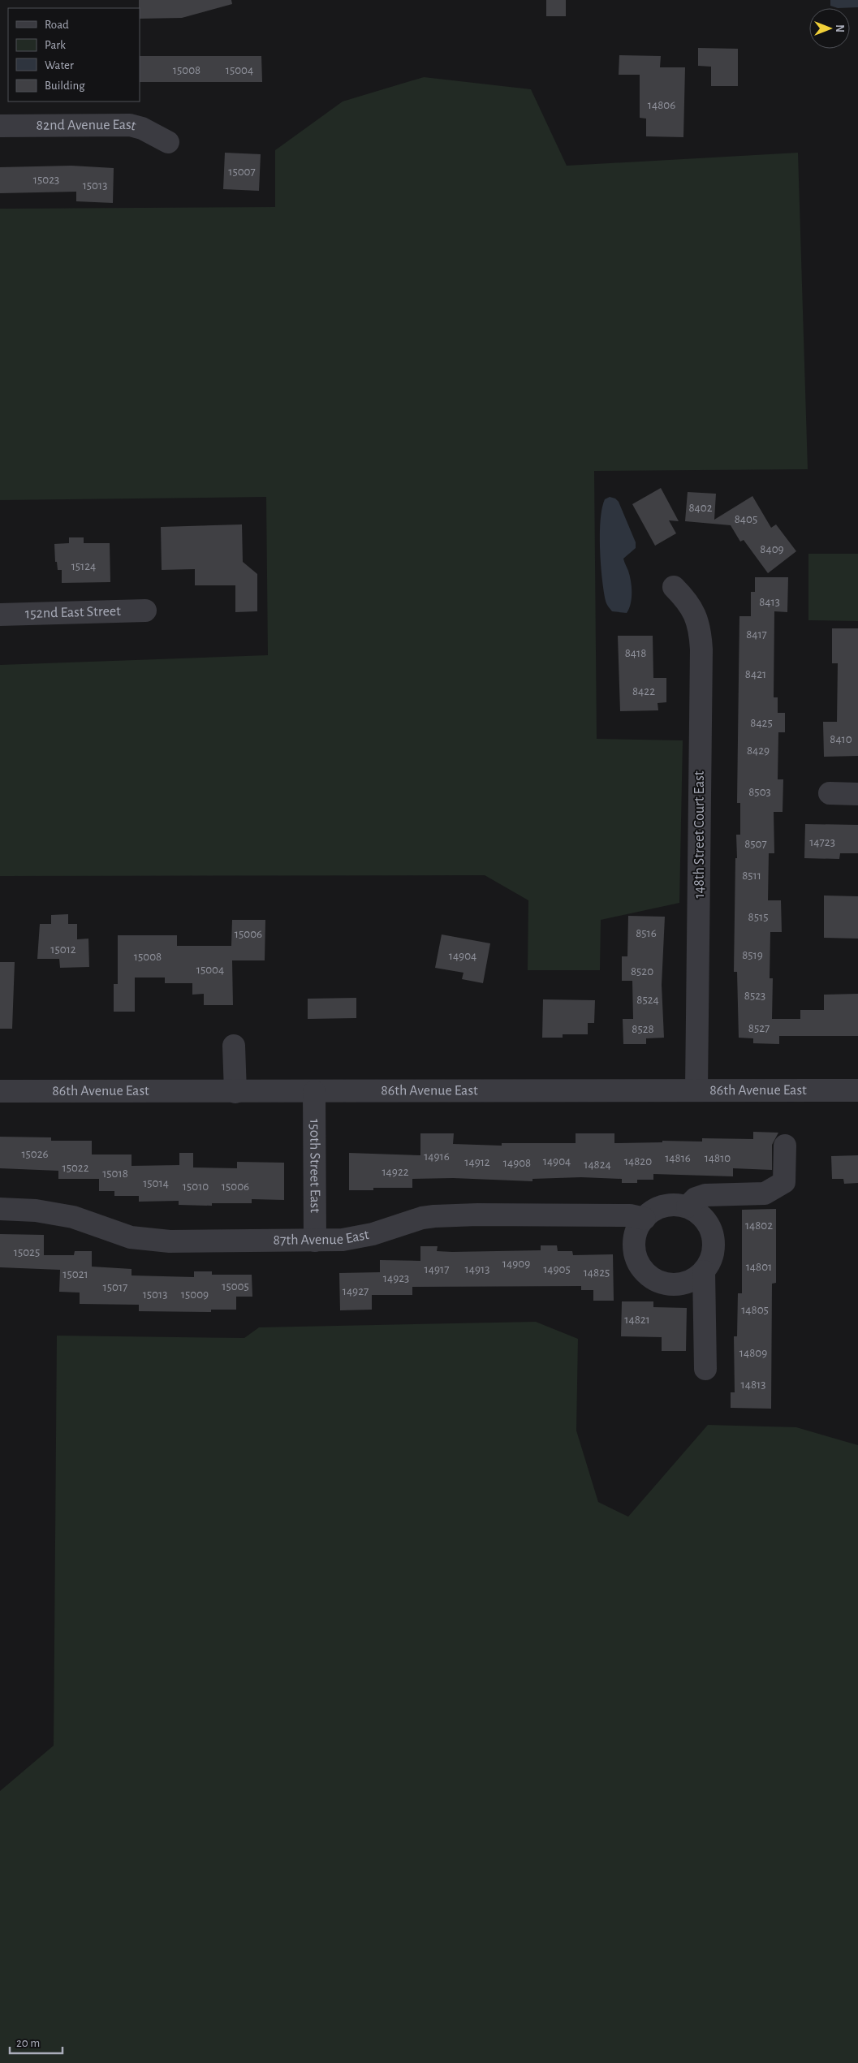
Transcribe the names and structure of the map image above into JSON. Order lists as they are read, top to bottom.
{
  "streets": {
    "street": [
      "82nd Avenue East",
      "152nd East Street",
      "148th Street Court East",
      "86th Avenue East",
      "150th Street East",
      "87th Avenue East"
    ]
  },
  "crossings": [
    ["148th Street Court East", "86th Avenue East"],
    ["86th Avenue East", "150th Street East"],
    ["150th Street East", "87th Avenue East"]
  ],
  "house_numbers": [
    "15008",
    "15004",
    "14806",
    "15007",
    "15023",
    "15013",
    "8402",
    "8405",
    "8409",
    "15124",
    "8413",
    "8417",
    "8418",
    "8421",
    "8422",
    "8425",
    "8410",
    "8429",
    "8503",
    "14723",
    "8507",
    "8511",
    "8515",
    "8516",
    "15006",
    "15012",
    "8519",
    "14904",
    "15008",
    "15004",
    "8520",
    "8523",
    "8524",
    "8527",
    "8528",
    "15026",
    "14916",
    "14816",
    "14810",
    "14904",
    "14820",
    "14912",
    "14908",
    "14824",
    "15022",
    "14922",
    "15018",
    "15014",
    "15010",
    "15006",
    "14802",
    "15025",
    "14909",
    "14801",
    "14917",
    "14913",
    "14905",
    "14825",
    "15021",
    "14923",
    "15005",
    "15017",
    "14927",
    "15013",
    "15009",
    "14805",
    "14821",
    "14809",
    "14813"
  ],
  "legend": [
    "Road",
    "Park",
    "Water",
    "Building"
  ],
  "scale_bar": "20 m",
  "north": "right"
}
